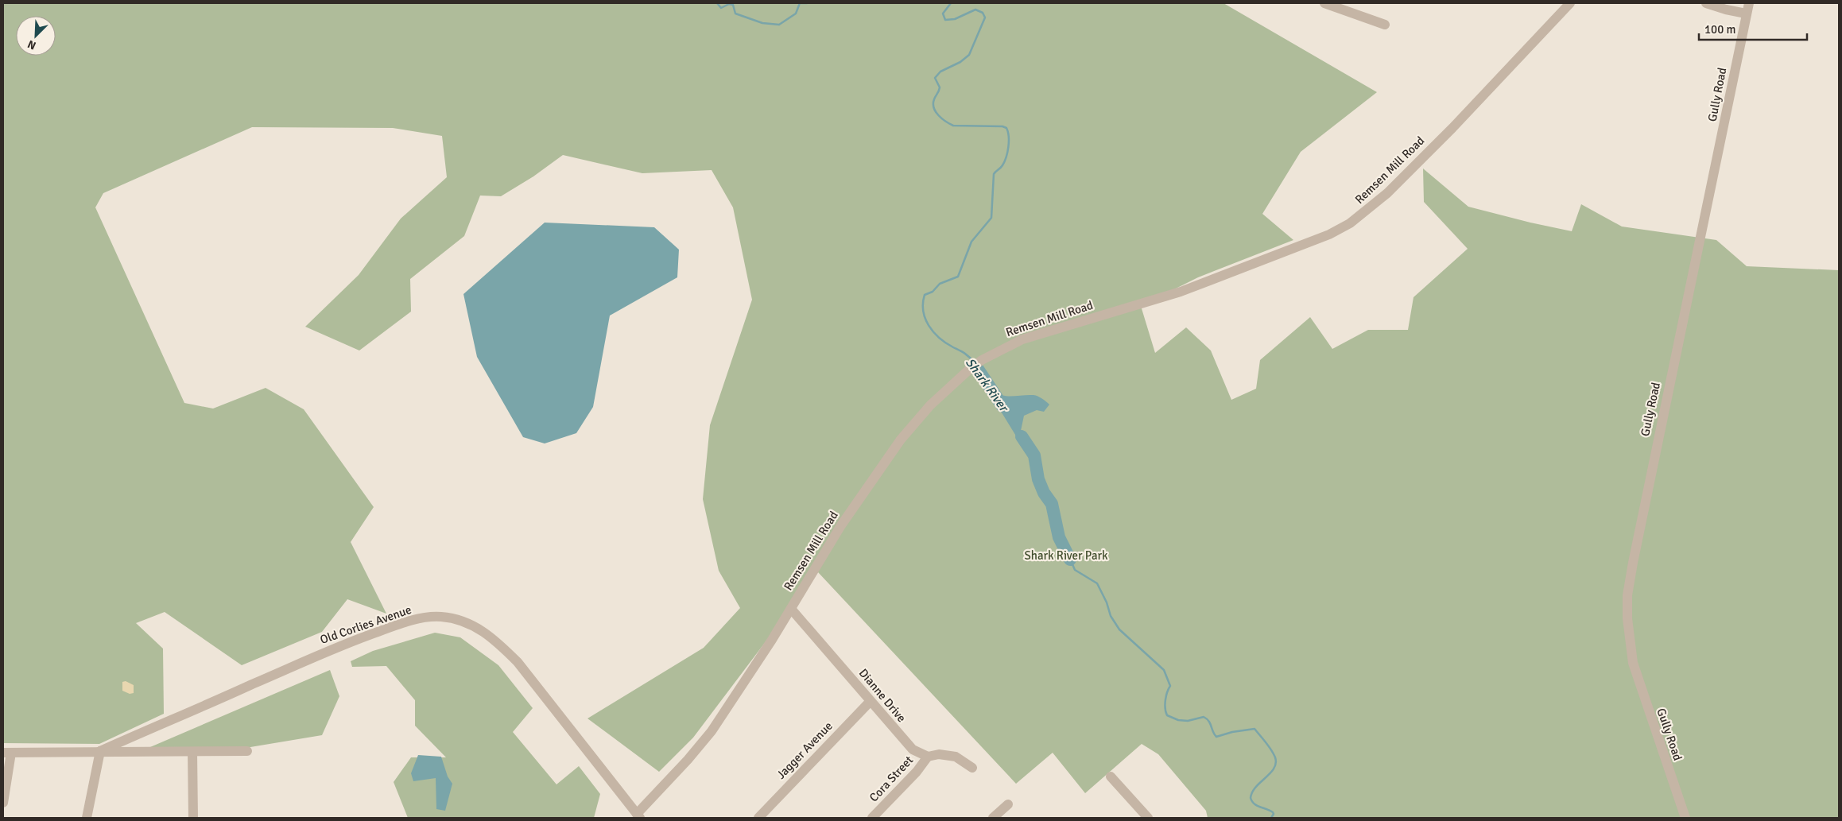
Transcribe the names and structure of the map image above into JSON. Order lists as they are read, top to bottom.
{
  "streets": {
    "street": [
      "Gully Road",
      "Remsen Mill Road",
      "Old Corlies Avenue",
      "Dianne Drive",
      "Jagger Avenue",
      "Cora Street"
    ]
  },
  "crossings": [
    ["Remsen Mill Road", "Old Corlies Avenue"],
    ["Remsen Mill Road", "Dianne Drive"],
    ["Dianne Drive", "Jagger Avenue"],
    ["Dianne Drive", "Cora Street"]
  ],
  "water": ["Shark River"],
  "parks": ["Shark River Park"],
  "scale_bar": "100 m",
  "north": "bottom left"
}
